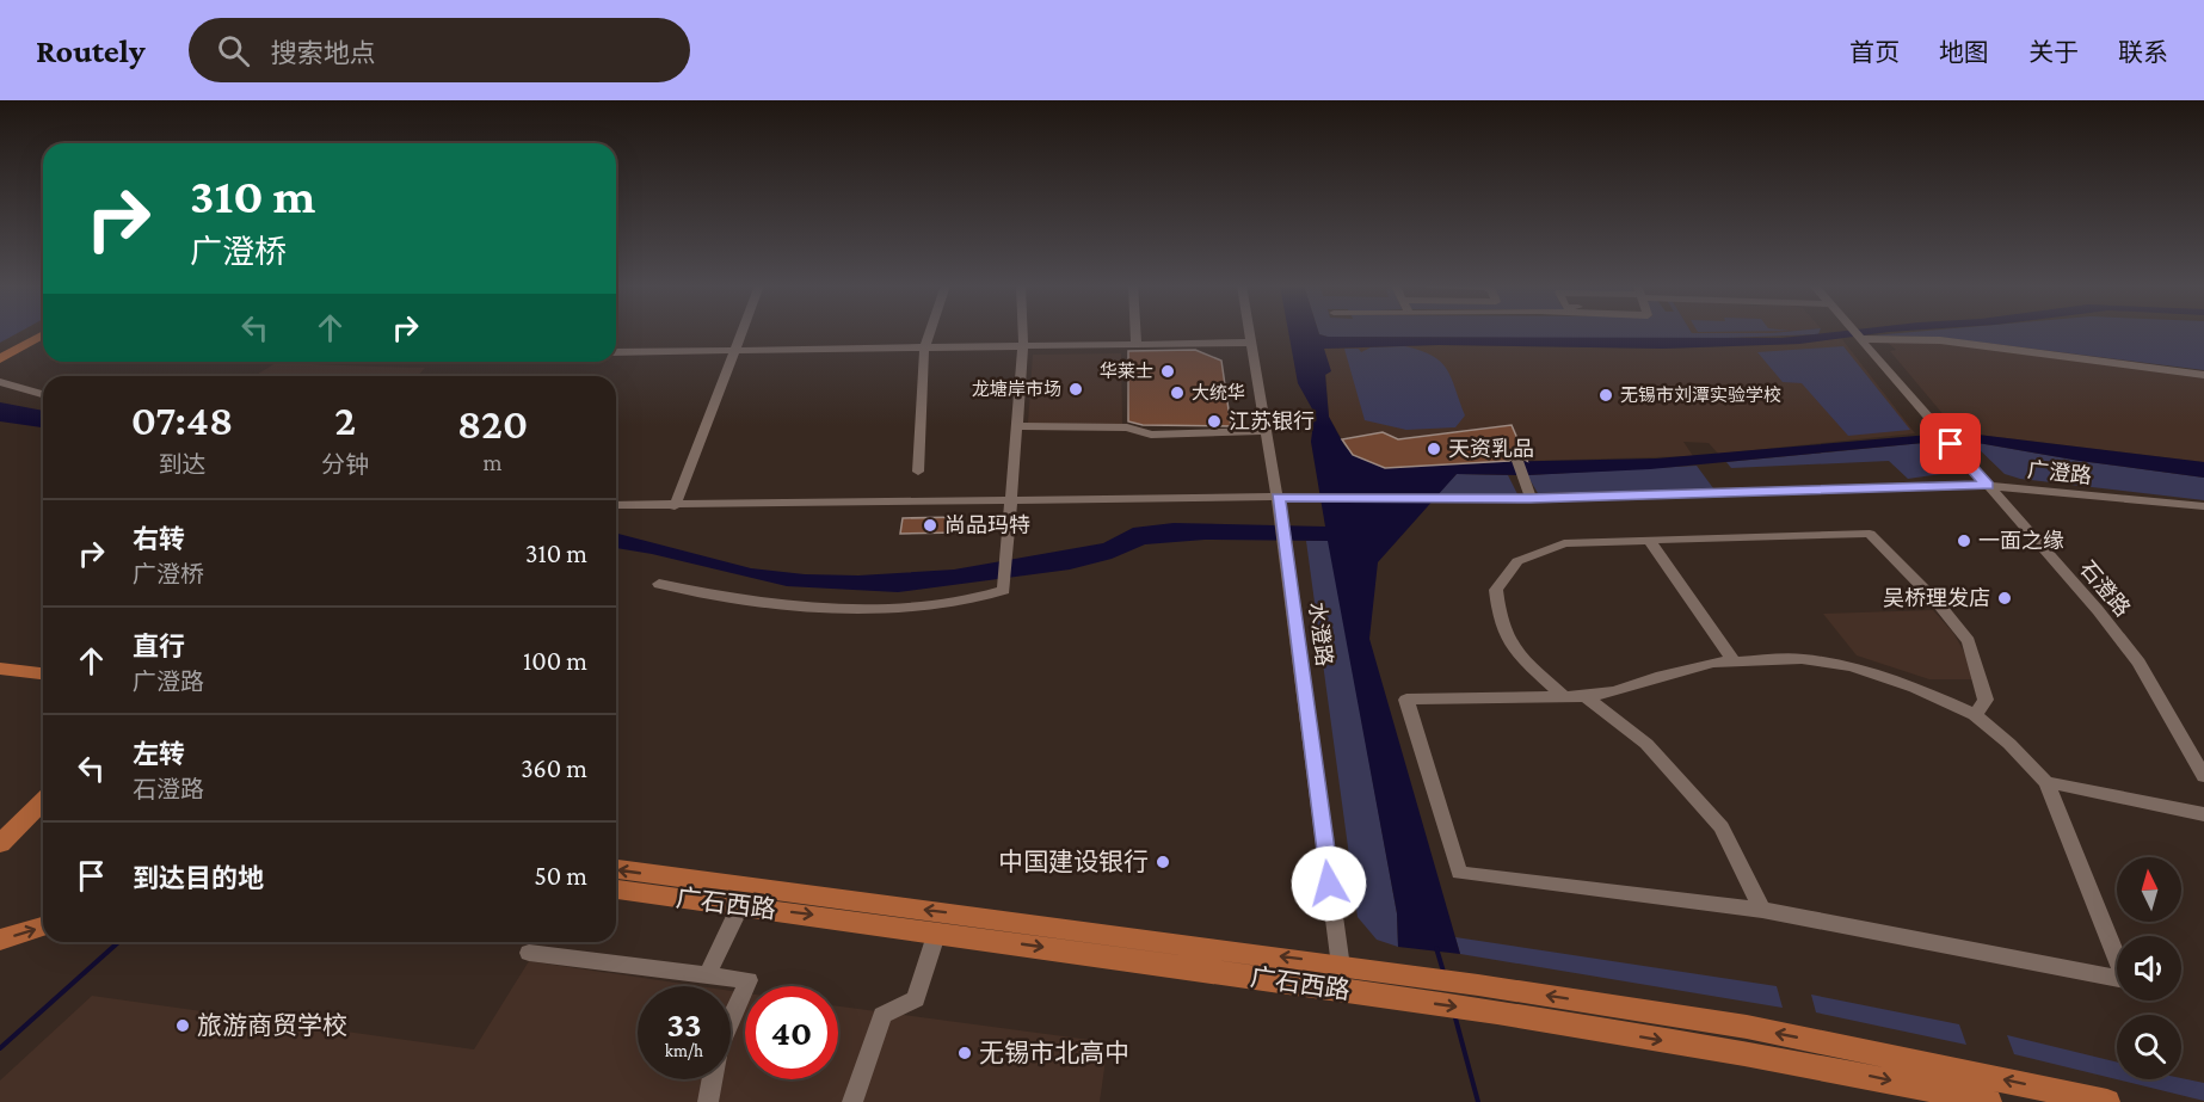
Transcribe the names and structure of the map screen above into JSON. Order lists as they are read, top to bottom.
{
  "streets": {
    "main road": ["广石西路"],
    "street": ["广澄路", "石澄路", "水澄路"]
  },
  "crossings": [
    ["广澄路", "石澄路"],
    ["广澄路", "水澄路"],
    ["水澄路", "广石西路"]
  ],
  "places": [
    "华莱士",
    "龙塘岸市场",
    "大统华",
    "无锡市刘潭实验学校",
    "江苏银行",
    "天资乳品",
    "尚品玛特",
    "一面之缘",
    "吴桥理发店",
    "中国建设银行",
    "旅游商贸学校",
    "无锡市北高中"
  ],
  "north": "top",
  "page": {
    "header": "Routely",
    "search": "搜索地点",
    "nav": [
      "首页",
      "地图",
      "关于",
      "联系"
    ],
    "turn": ["310 m", "广澄桥"],
    "eta": [
      "07:48",
      "到达",
      "2",
      "分钟",
      "820",
      "m"
    ],
    "list": [
      {
        "name": "右转",
        "note": "广澄桥",
        "value": "310 m"
      },
      {
        "name": "直行",
        "note": "广澄路",
        "value": "100 m"
      },
      {
        "name": "左转",
        "note": "石澄路",
        "value": "360 m"
      },
      {
        "name": "到达目的地",
        "value": "50 m"
      }
    ],
    "speed": "33 km/h",
    "limit": "40"
  }
}
